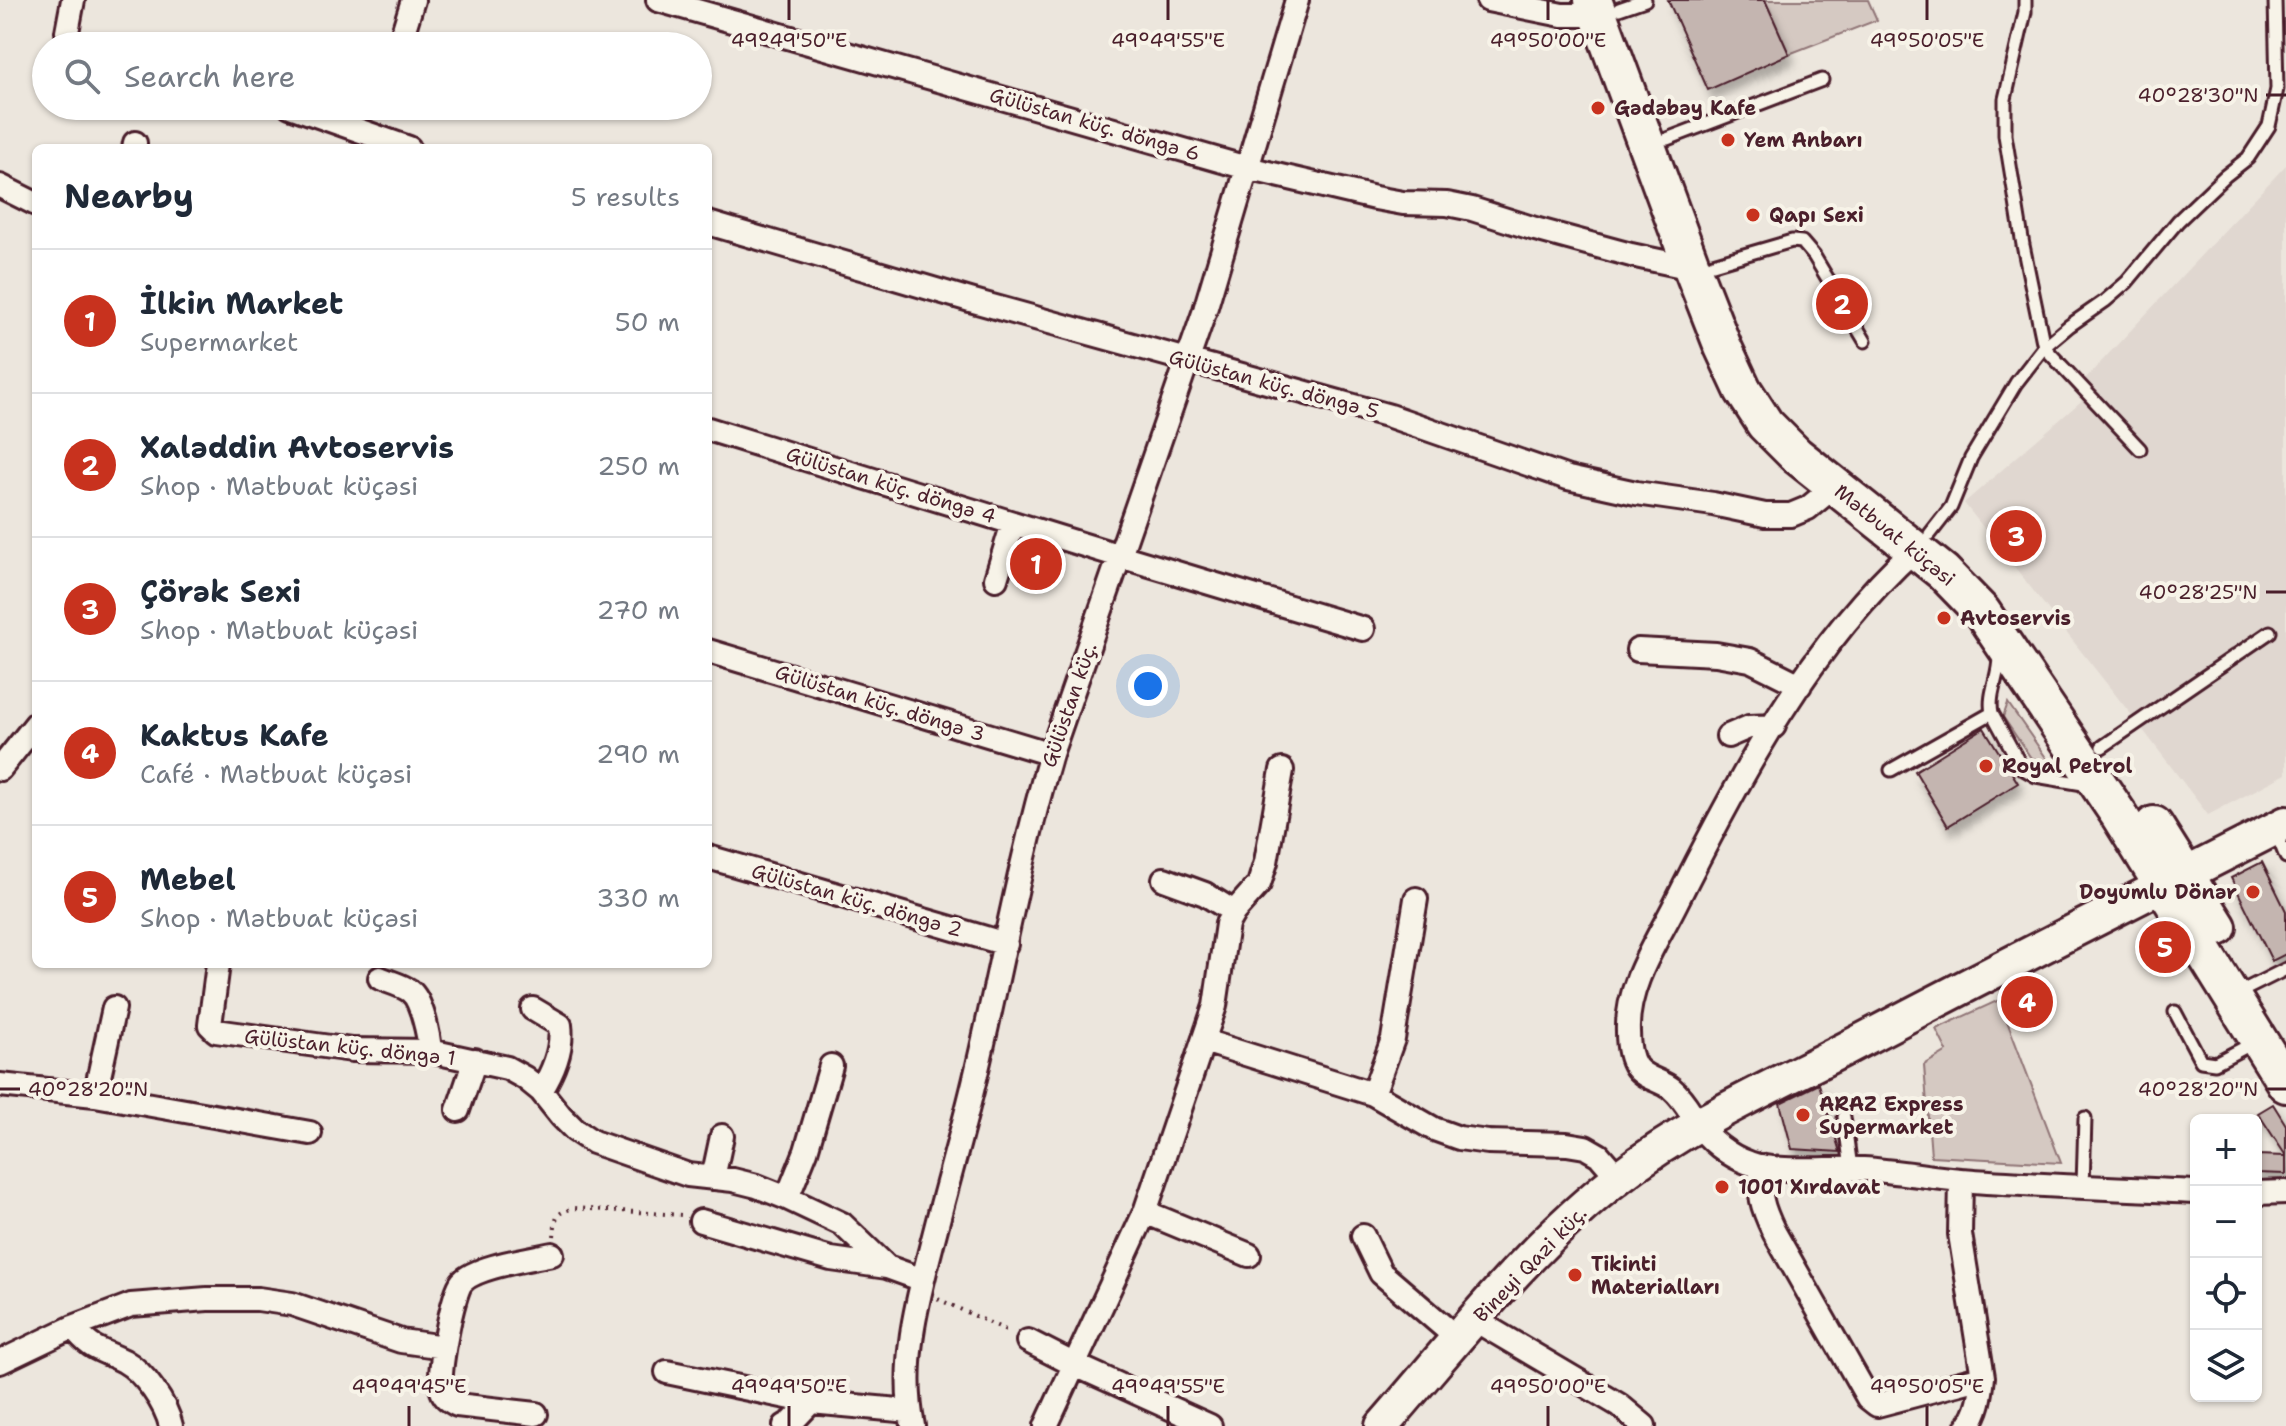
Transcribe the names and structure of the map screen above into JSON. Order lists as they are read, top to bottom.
{
  "streets": {
    "main road": ["Mətbuat küçəsi", "Bineyi Qazi küç."],
    "street": [
      "Gülüstan küç. döngə 6",
      "Gülüstan küç. döngə 5",
      "Gülüstan küç. döngə 4",
      "Gülüstan küç. döngə 3",
      "Gülüstan küç.",
      "Gülüstan küç. döngə 2",
      "Gülüstan küç. döngə 1"
    ]
  },
  "crossings": [
    ["Gülüstan küç. döngə 6", "Mətbuat küçəsi"],
    ["Gülüstan küç. döngə 6", "Gülüstan küç."],
    ["Gülüstan küç. döngə 5", "Mətbuat küçəsi"],
    ["Gülüstan küç. döngə 5", "Gülüstan küç."],
    ["Gülüstan küç. döngə 4", "Gülüstan küç."],
    ["Mətbuat küçəsi", "Bineyi Qazi küç."],
    ["Gülüstan küç. döngə 3", "Gülüstan küç."],
    ["Gülüstan küç.", "Gülüstan küç. döngə 2"],
    ["Gülüstan küç.", "Gülüstan küç. döngə 1"]
  ],
  "places": [
    "Gədəbəy Kafe",
    "Yem Anbarı",
    "Qapı Sexi",
    "Avtoservis",
    "Royal Petrol",
    "Doyumlu Dönər",
    "ARAZ Express Supermarket",
    "1001 Xırdavat",
    "Tikinti Materialları"
  ],
  "page": {
    "search": "Search here",
    "heading": ["Nearby", "5 results"],
    "list": [
      {
        "mark": "1",
        "name": "İlkin Market",
        "note": "Supermarket",
        "value": "50 m"
      },
      {
        "mark": "2",
        "name": "Xaləddin Avtoservis",
        "note": "Shop · Mətbuat küçəsi",
        "value": "250 m"
      },
      {
        "mark": "3",
        "name": "Çörək Sexi",
        "note": "Shop · Mətbuat küçəsi",
        "value": "270 m"
      },
      {
        "mark": "4",
        "name": "Kaktus Kafe",
        "note": "Café · Mətbuat küçəsi",
        "value": "290 m"
      },
      {
        "mark": "5",
        "name": "Mebel",
        "note": "Shop · Mətbuat küçəsi",
        "value": "330 m"
      }
    ],
    "pins": [
      "2",
      "3",
      "1",
      "5",
      "4"
    ],
    "map_buttons": ["+", "−"]
  },
  "coordinates": [
    "49°49'50\"E",
    "49°49'55\"E",
    "49°50'00\"E",
    "49°50'05\"E",
    "40°28'30\"N",
    "40°28'25\"N",
    "40°28'20\"N",
    "49°49'45\"E"
  ]
}
